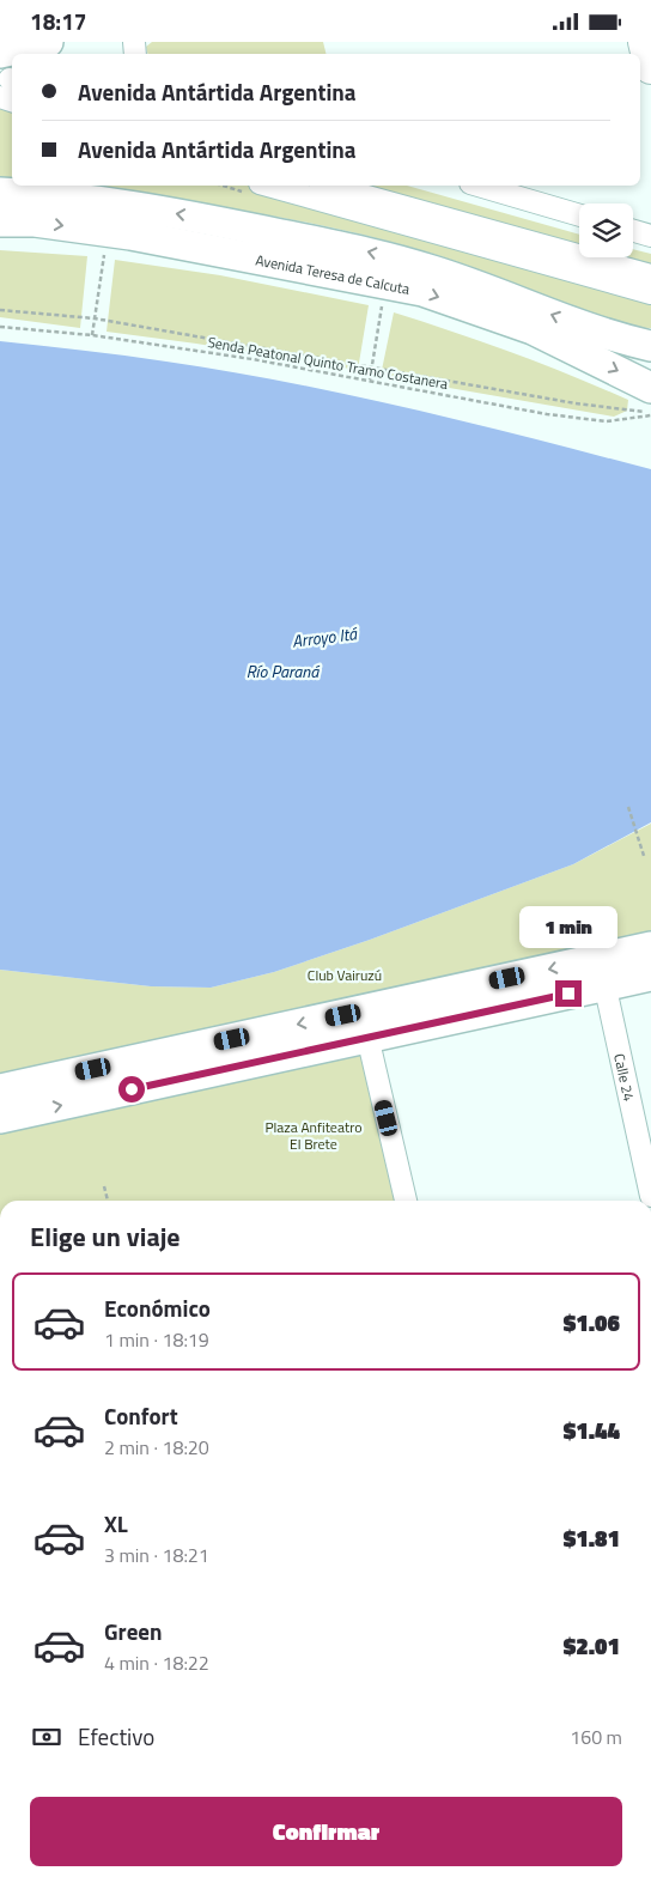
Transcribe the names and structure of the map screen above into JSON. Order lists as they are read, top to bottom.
{
  "streets": {
    "main road": ["Avenida Teresa de Calcuta"],
    "street": ["Calle 24"],
    "path": ["Senda Peatonal Quinto Tramo Costanera"]
  },
  "water": ["Arroyo Itá", "Río Paraná"],
  "parks": ["Club Vairuzú", "Plaza Anfiteatro El Brete"],
  "page": {
    "status": "18:17",
    "banner": ["Avenida Antártida Argentina", "Avenida Antártida Argentina"],
    "bubble": "1 min",
    "heading": "Elige un viaje",
    "list": [
      {
        "name": "Económico",
        "note": "1 min · 18:19",
        "value": "$1.06"
      },
      {
        "name": "Confort",
        "note": "2 min · 18:20",
        "value": "$1.44"
      },
      {
        "name": "XL",
        "note": "3 min · 18:21",
        "value": "$1.81"
      },
      {
        "name": "Green",
        "note": "4 min · 18:22",
        "value": "$2.01"
      }
    ],
    "pay": ["Efectivo", "160 m"],
    "buttons": "Confirmar"
  }
}
